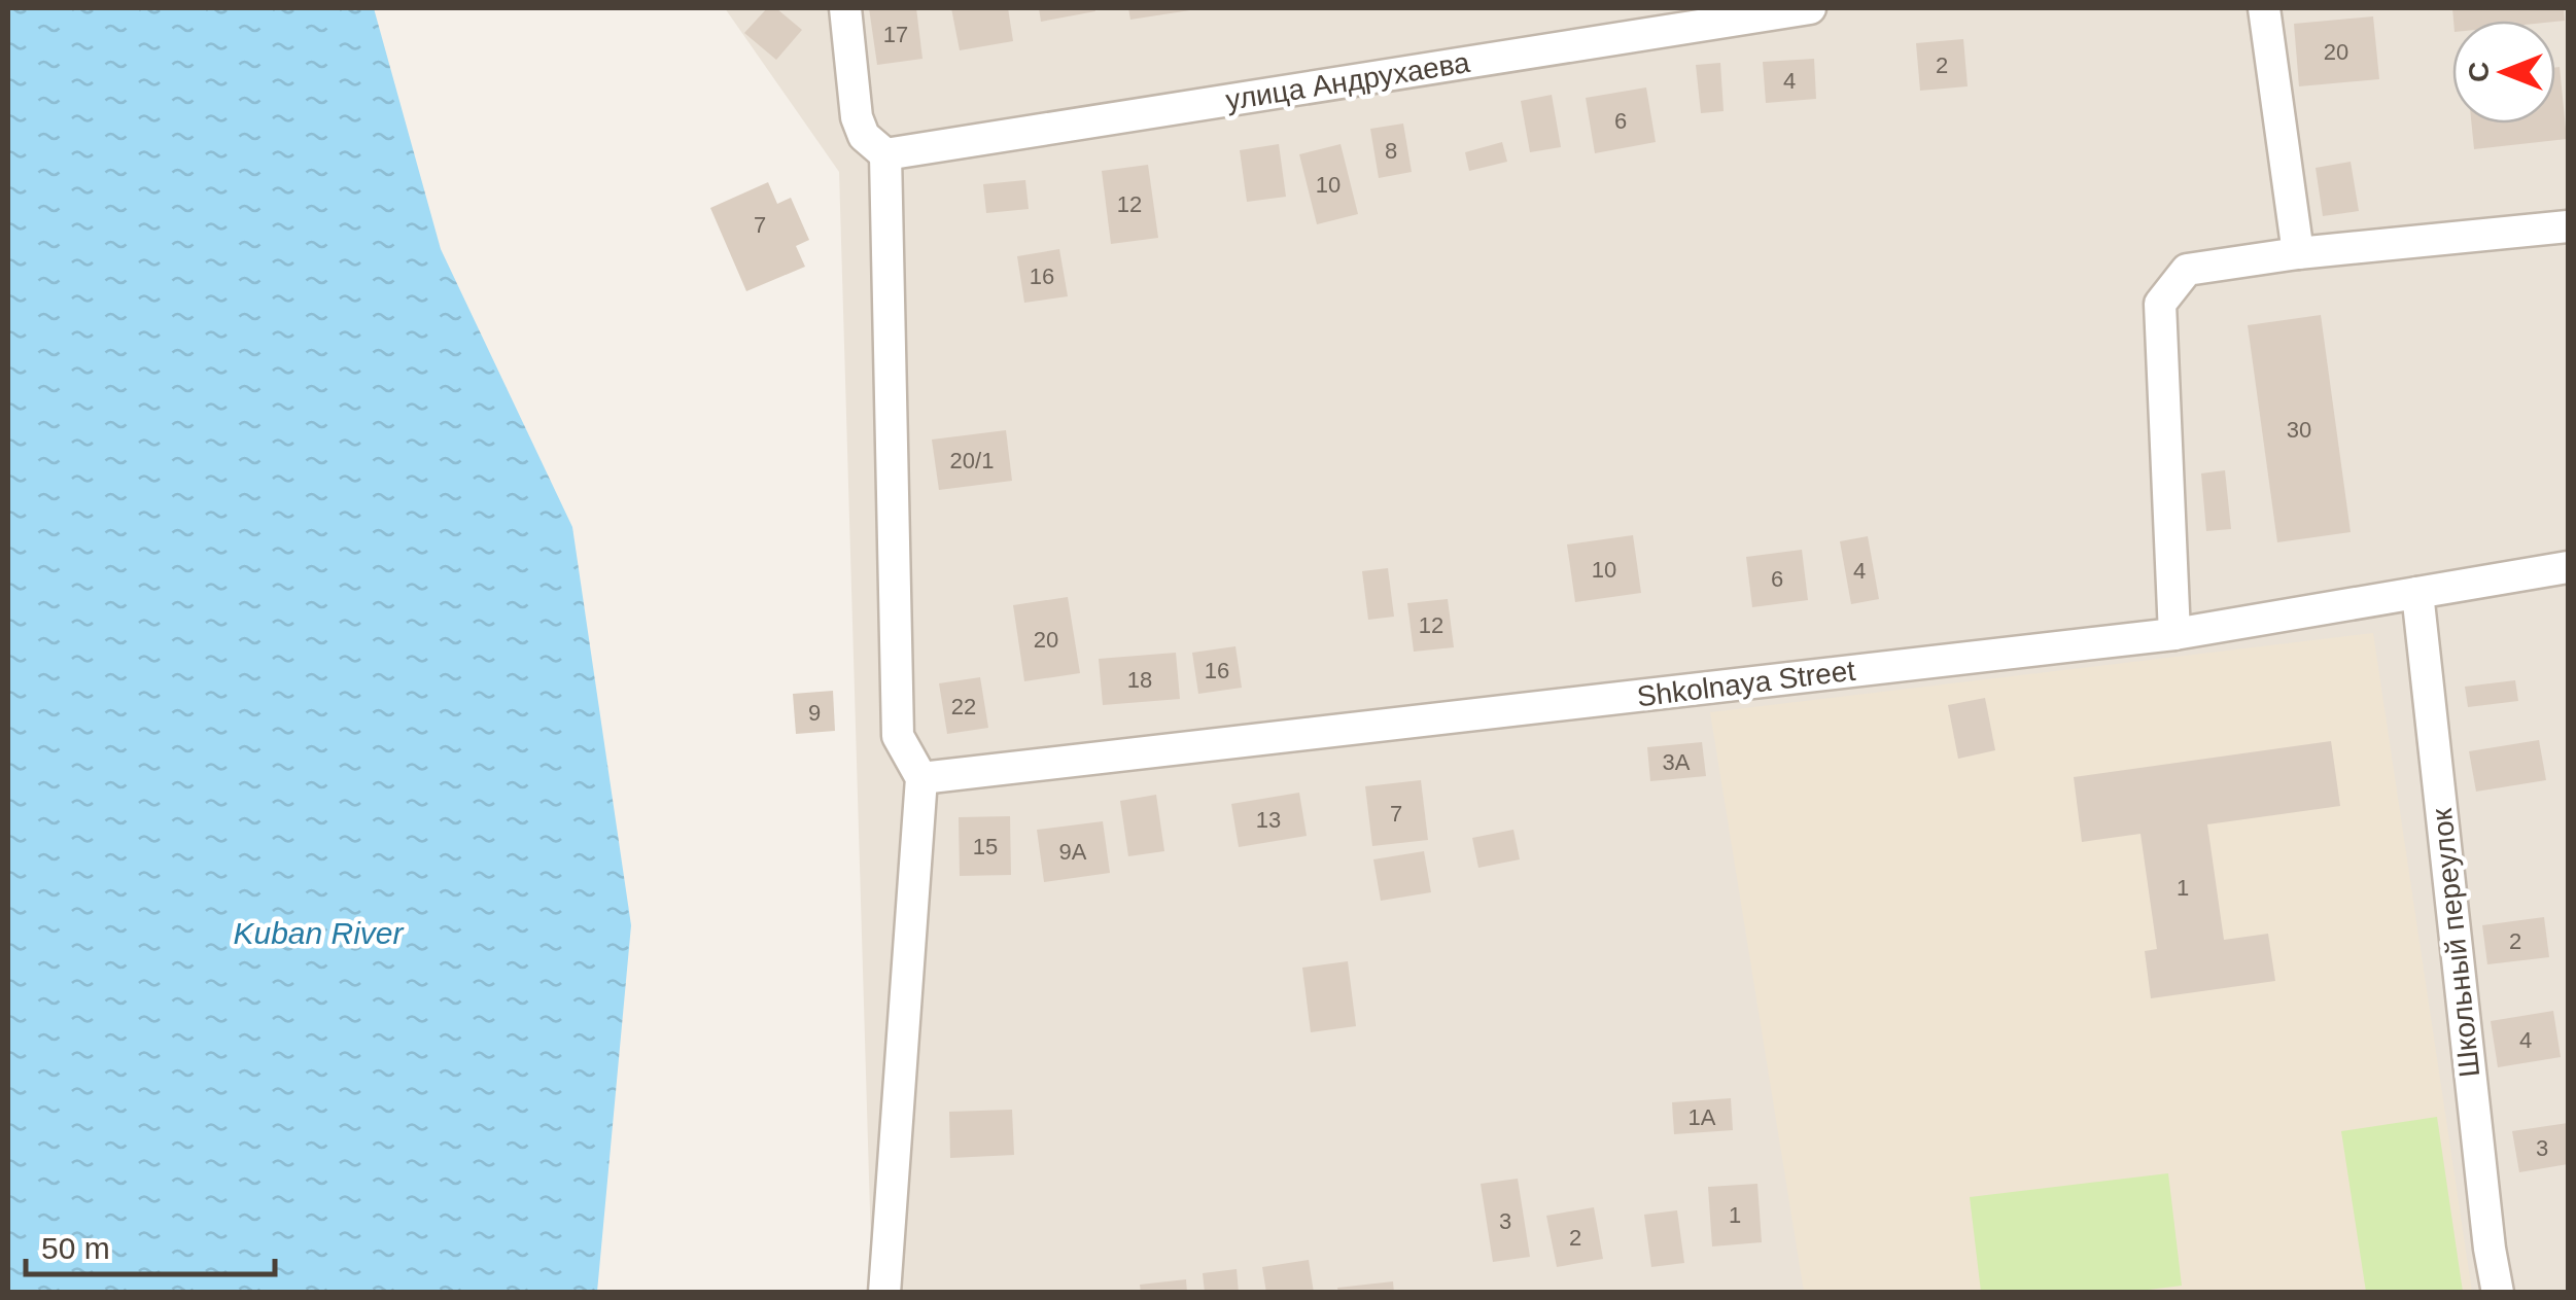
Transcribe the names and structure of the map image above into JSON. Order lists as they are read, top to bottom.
{
  "streets": {
    "street": ["улица Андрухаева", "Shkolnaya Street", "Школьный переулок"]
  },
  "crossings": [
    ["Shkolnaya Street", "Школьный переулок"]
  ],
  "water": ["Kuban River"],
  "house_numbers": [
    "17",
    "20",
    "2",
    "4",
    "6",
    "8",
    "10",
    "12",
    "7",
    "16",
    "30",
    "20/1",
    "10",
    "4",
    "6",
    "12",
    "20",
    "16",
    "18",
    "22",
    "9",
    "3А",
    "7",
    "13",
    "15",
    "9А",
    "1",
    "2",
    "4",
    "1А",
    "3",
    "1",
    "3",
    "2"
  ],
  "scale_bar": "50 m",
  "north": "left"
}
